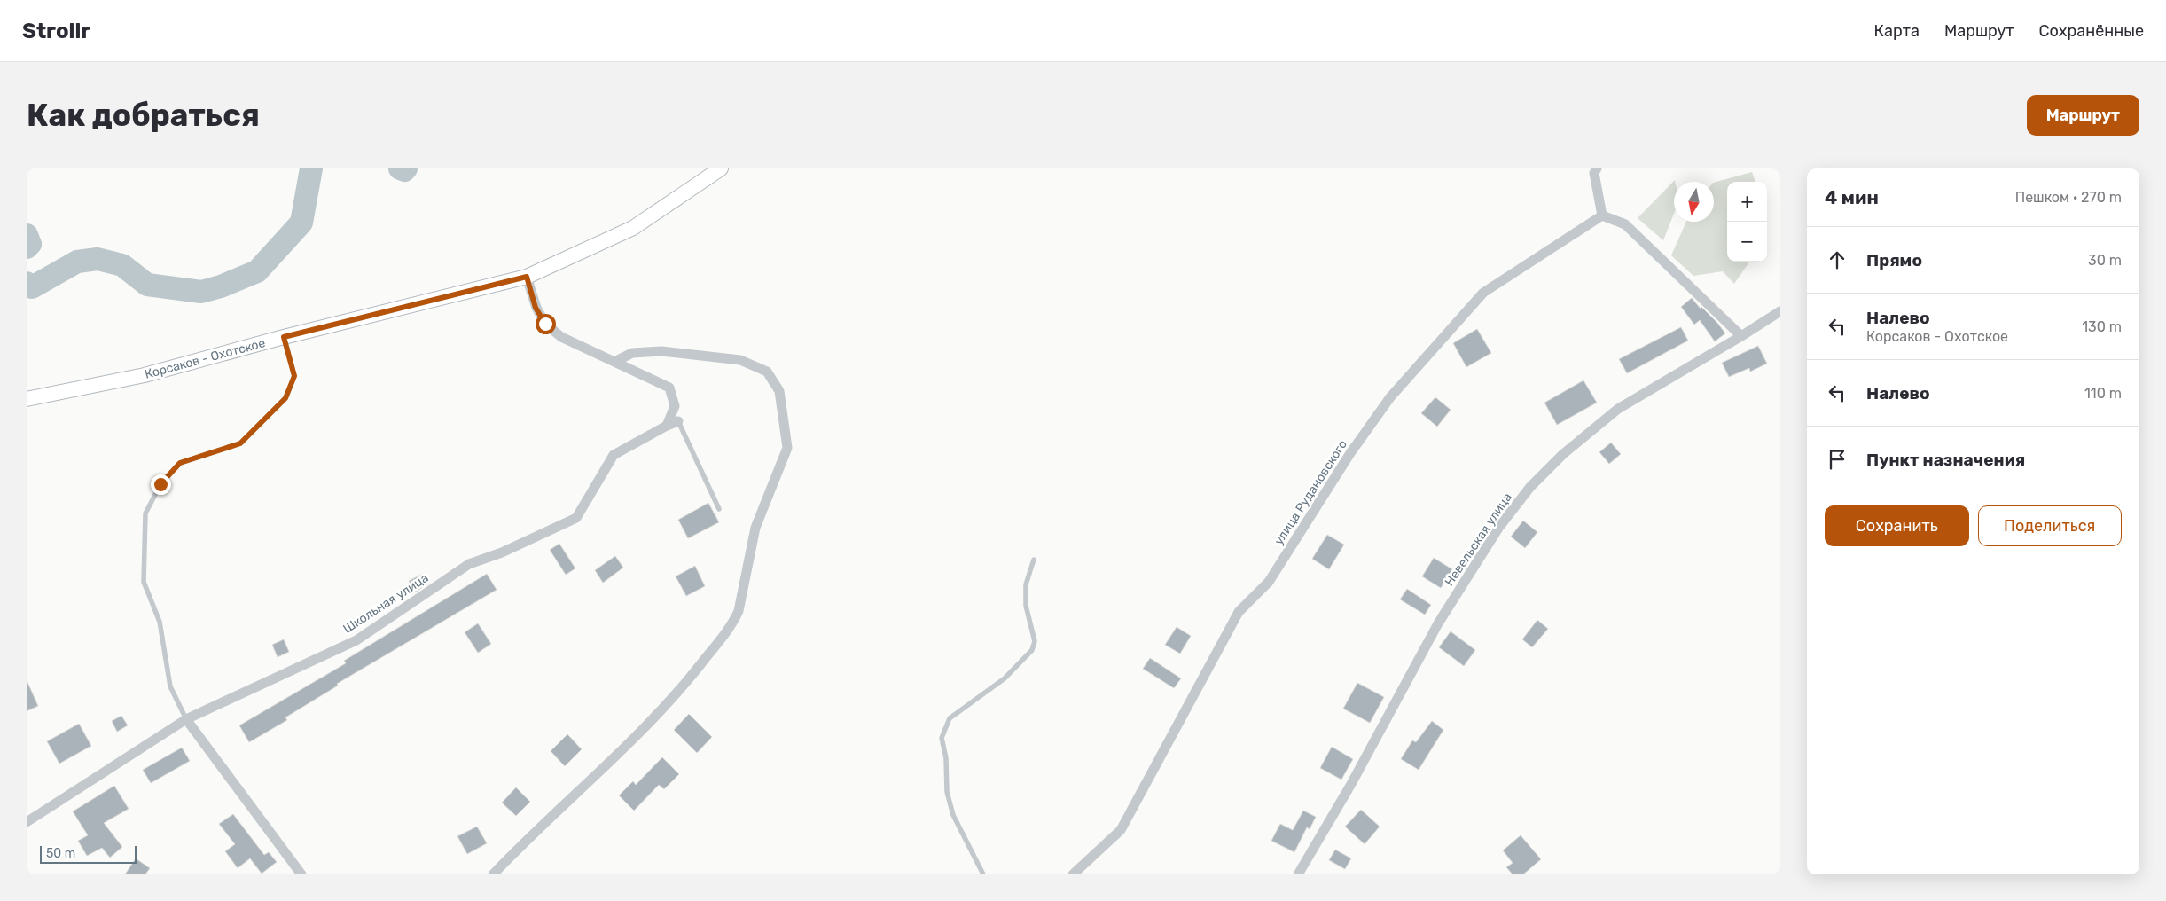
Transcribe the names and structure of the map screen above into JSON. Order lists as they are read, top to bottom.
{
  "streets": {
    "street": [
      "Корсаков - Охотское",
      "улица Рудановского",
      "Невельская улица",
      "Школьная улица"
    ]
  },
  "scale_bar": "50 m",
  "north": "bottom",
  "page": {
    "header": "Strollr",
    "nav": ["Карта", "Маршрут", "Сохранённые"],
    "buttons": [
      "Маршрут",
      ["Сохранить", "Поделиться"]
    ],
    "title": "Как добраться",
    "heading": ["4 мин", "Пешком · 270 m"],
    "map_buttons": ["+", "−"],
    "list": [
      ["Прямо", "30 m"],
      ["Налево", "Корсаков - Охотское", "130 m"],
      ["Налево", "110 m"],
      "Пункт назначения"
    ],
    "scale": "50 m"
  }
}
